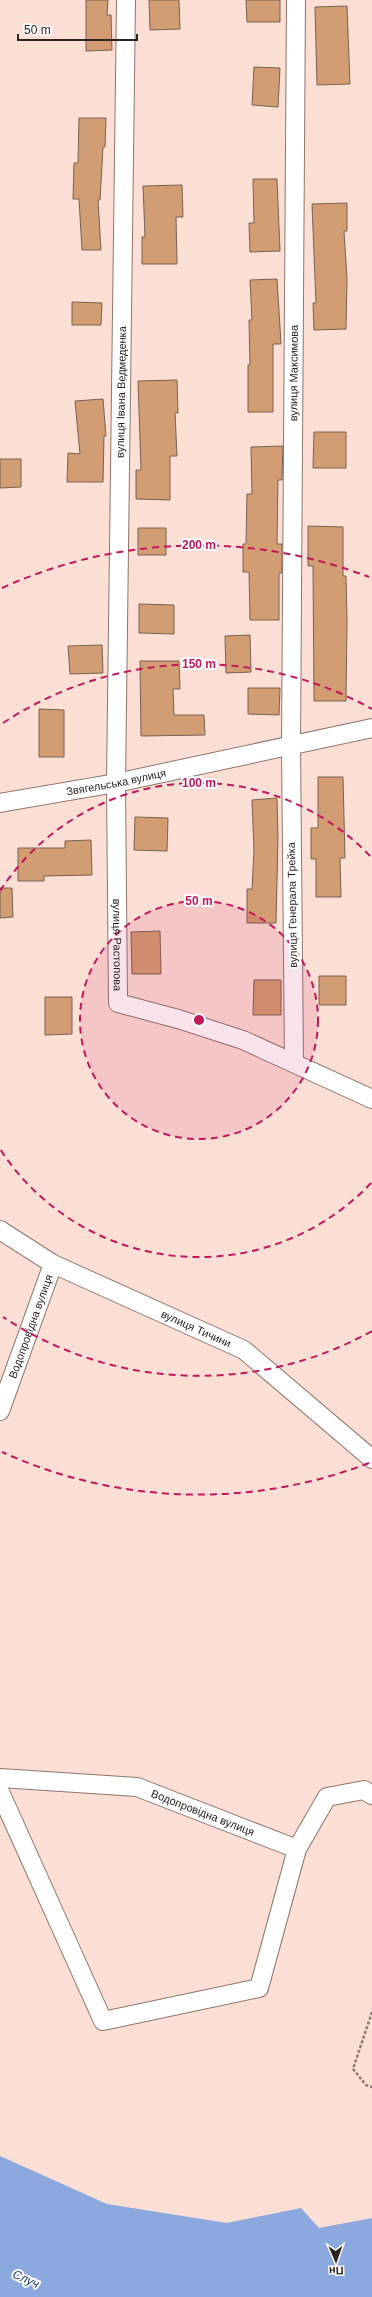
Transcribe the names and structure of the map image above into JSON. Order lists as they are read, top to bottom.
{
  "streets": {
    "street": [
      "вулиця Максимова",
      "вулиця Івана Ведмеденка",
      "Звягельська вулиця",
      "вулиця Генерала Трейка",
      "вулиця Растопова",
      "Водопровідна вулиця",
      "вулиця Тичини"
    ]
  },
  "crossings": [
    ["вулиця Максимова", "Звягельська вулиця"],
    ["вулиця Максимова", "вулиця Генерала Трейка"],
    ["вулиця Івана Ведмеденка", "Звягельська вулиця"],
    ["вулиця Івана Ведмеденка", "вулиця Растопова"],
    ["Звягельська вулиця", "вулиця Генерала Трейка"],
    ["Звягельська вулиця", "вулиця Растопова"],
    ["вулиця Генерала Трейка", "вулиця Растопова"],
    ["Водопровідна вулиця", "вулиця Тичини"]
  ],
  "water": ["Случ"],
  "scale_bar": "50 m",
  "north": "bottom",
  "rings": [
    "200 m",
    "150 m",
    "100 m",
    "50 m"
  ]
}
